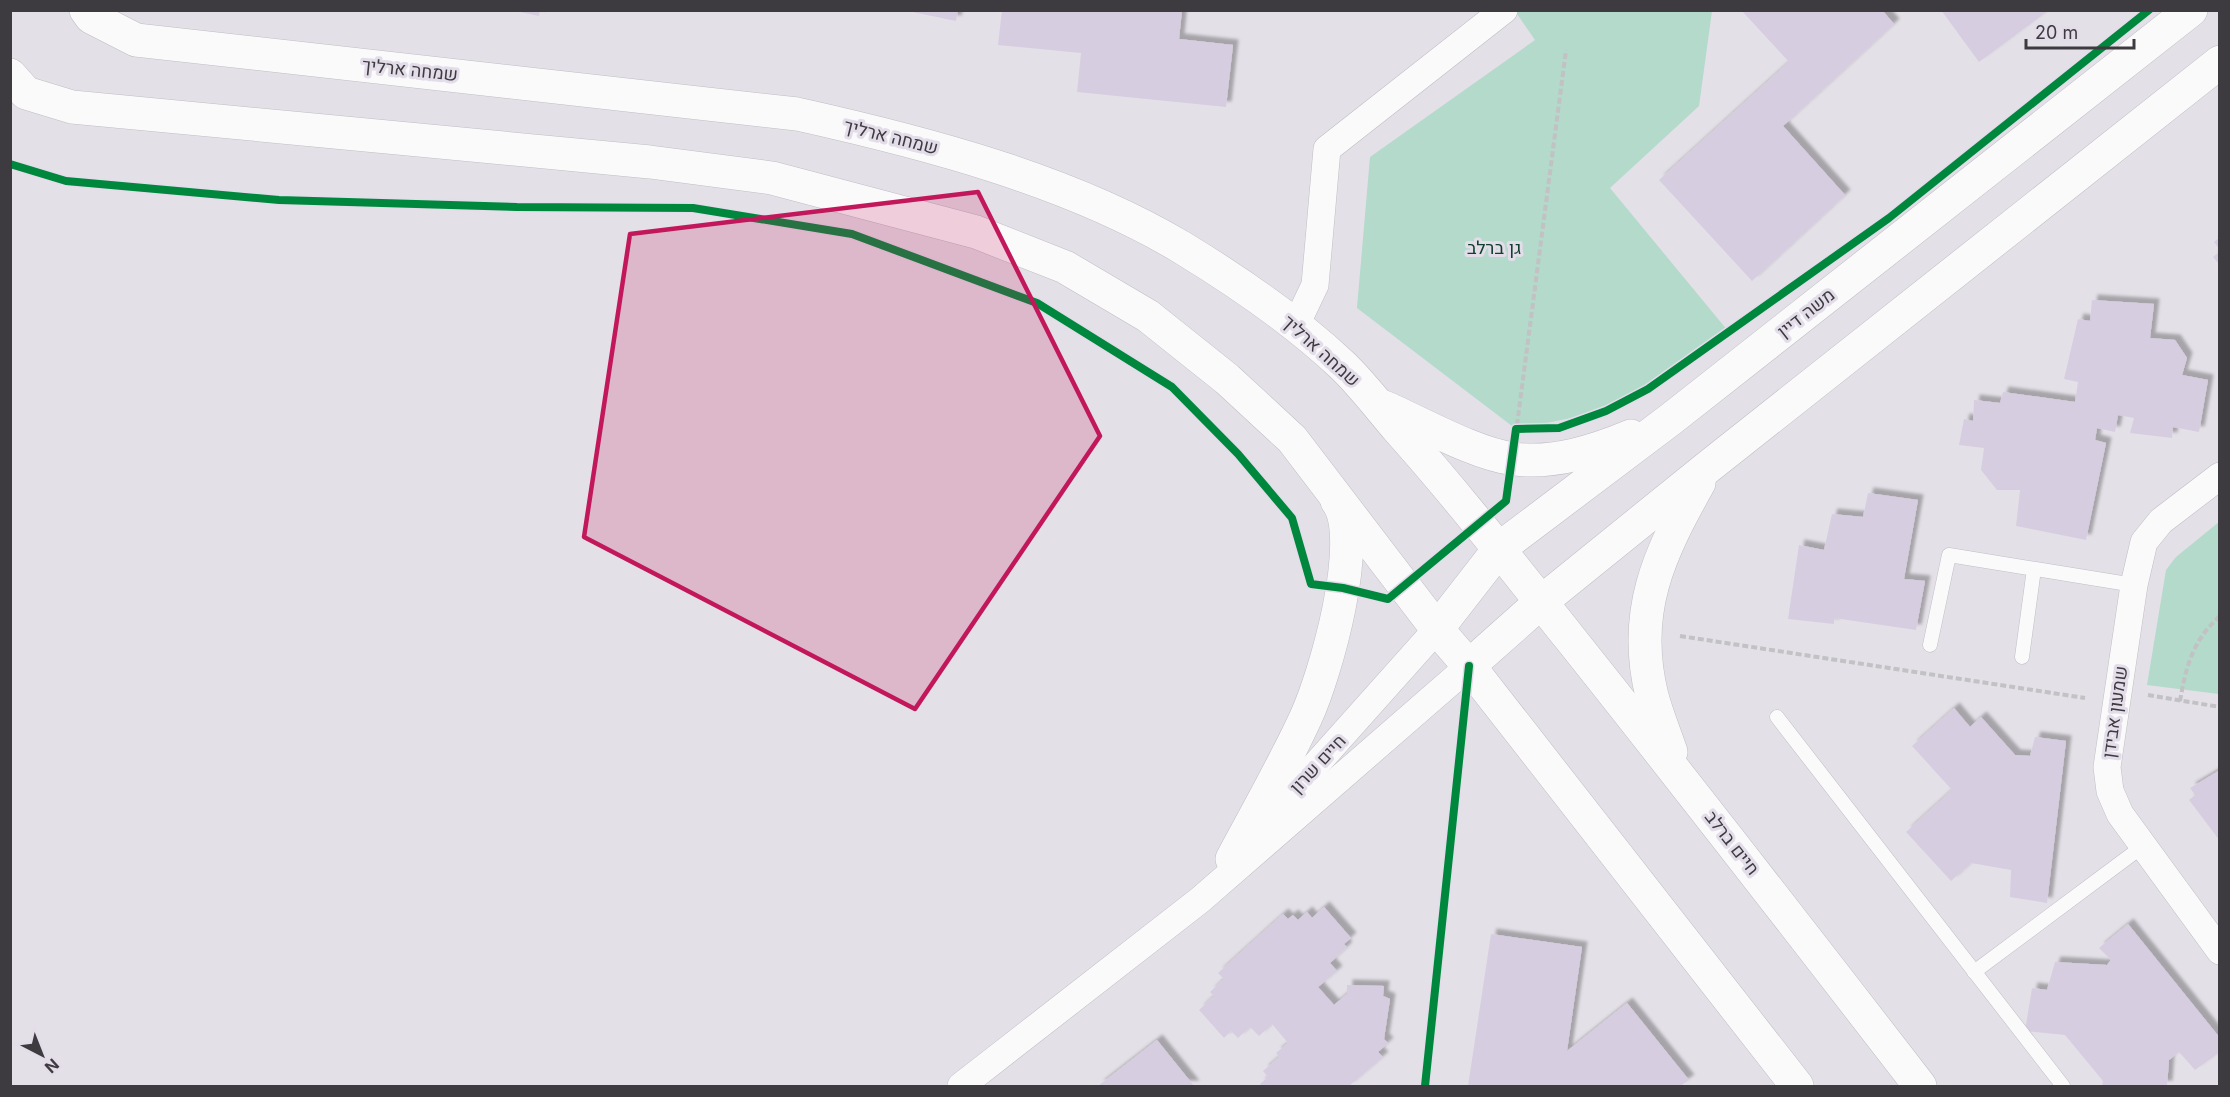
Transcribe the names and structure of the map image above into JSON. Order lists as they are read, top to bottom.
{
  "streets": {
    "street": [
      "שמחה ארליך",
      "משה דיין",
      "שמעון אבידן",
      "חיים שרון",
      "חיים ברלב"
    ]
  },
  "crossings": [
    ["שמחה ארליך", "משה דיין"],
    ["שמחה ארליך", "חיים ברלב"],
    ["משה דיין", "חיים שרון"]
  ],
  "parks": ["גן ברלב"],
  "scale_bar": "20 m",
  "north": "bottom right"
}
